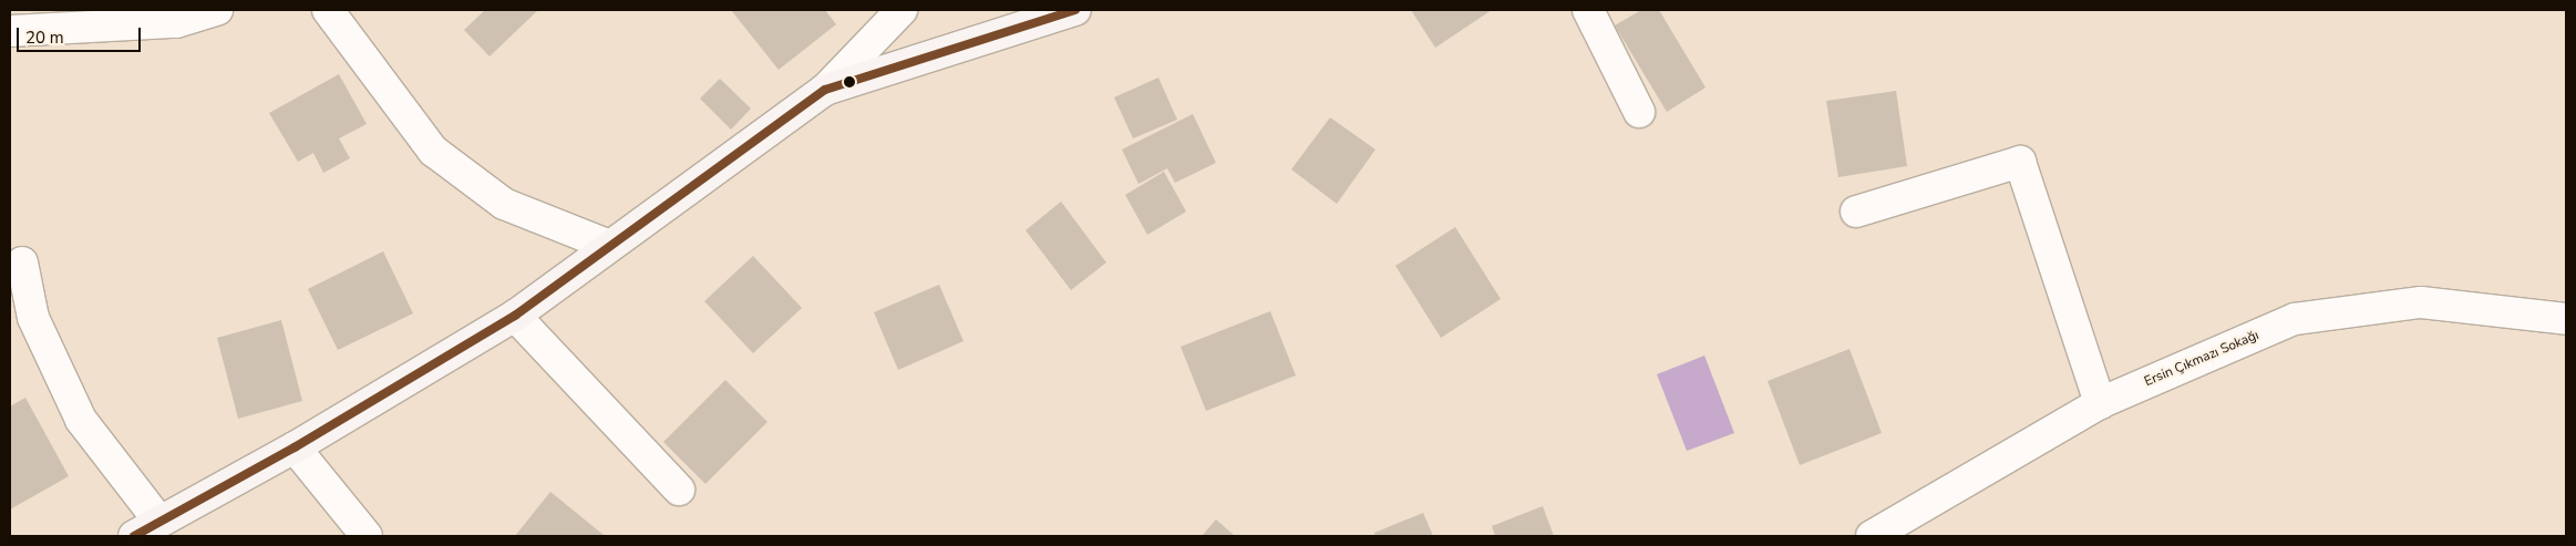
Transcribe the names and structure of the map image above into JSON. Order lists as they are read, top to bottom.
{
  "streets": {
    "street": ["Ersin Çıkmazı Sokağı"]
  },
  "scale_bar": "20 m"
}
